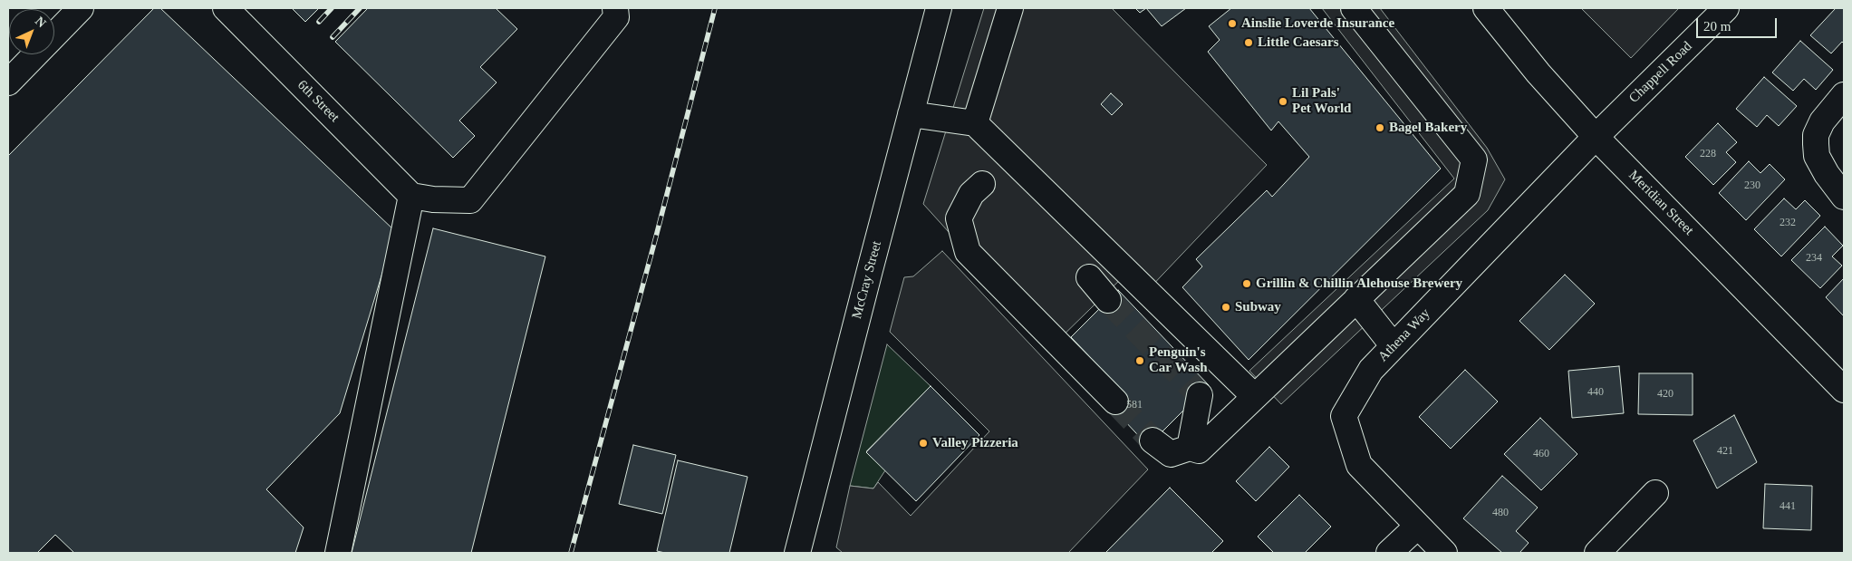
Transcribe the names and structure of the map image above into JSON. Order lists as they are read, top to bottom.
{
  "streets": {
    "street": [
      "Chappell Road",
      "6th Street",
      "Meridian Street",
      "McCray Street",
      "Athena Way"
    ]
  },
  "crossings": [
    ["Chappell Road", "Meridian Street"],
    ["Chappell Road", "Athena Way"],
    ["Meridian Street", "Athena Way"]
  ],
  "places": [
    "Ainslie Loverde Insurance",
    "Little Caesars",
    "Lil Pals' Pet World",
    "Bagel Bakery",
    "Grillin & Chillin Alehouse Brewery",
    "Subway",
    "Penguin's Car Wash",
    "Valley Pizzeria"
  ],
  "house_numbers": [
    "228",
    "230",
    "232",
    "234",
    "440",
    "420",
    "581",
    "421",
    "460",
    "441",
    "480"
  ],
  "scale_bar": "20 m",
  "north": "top right"
}
